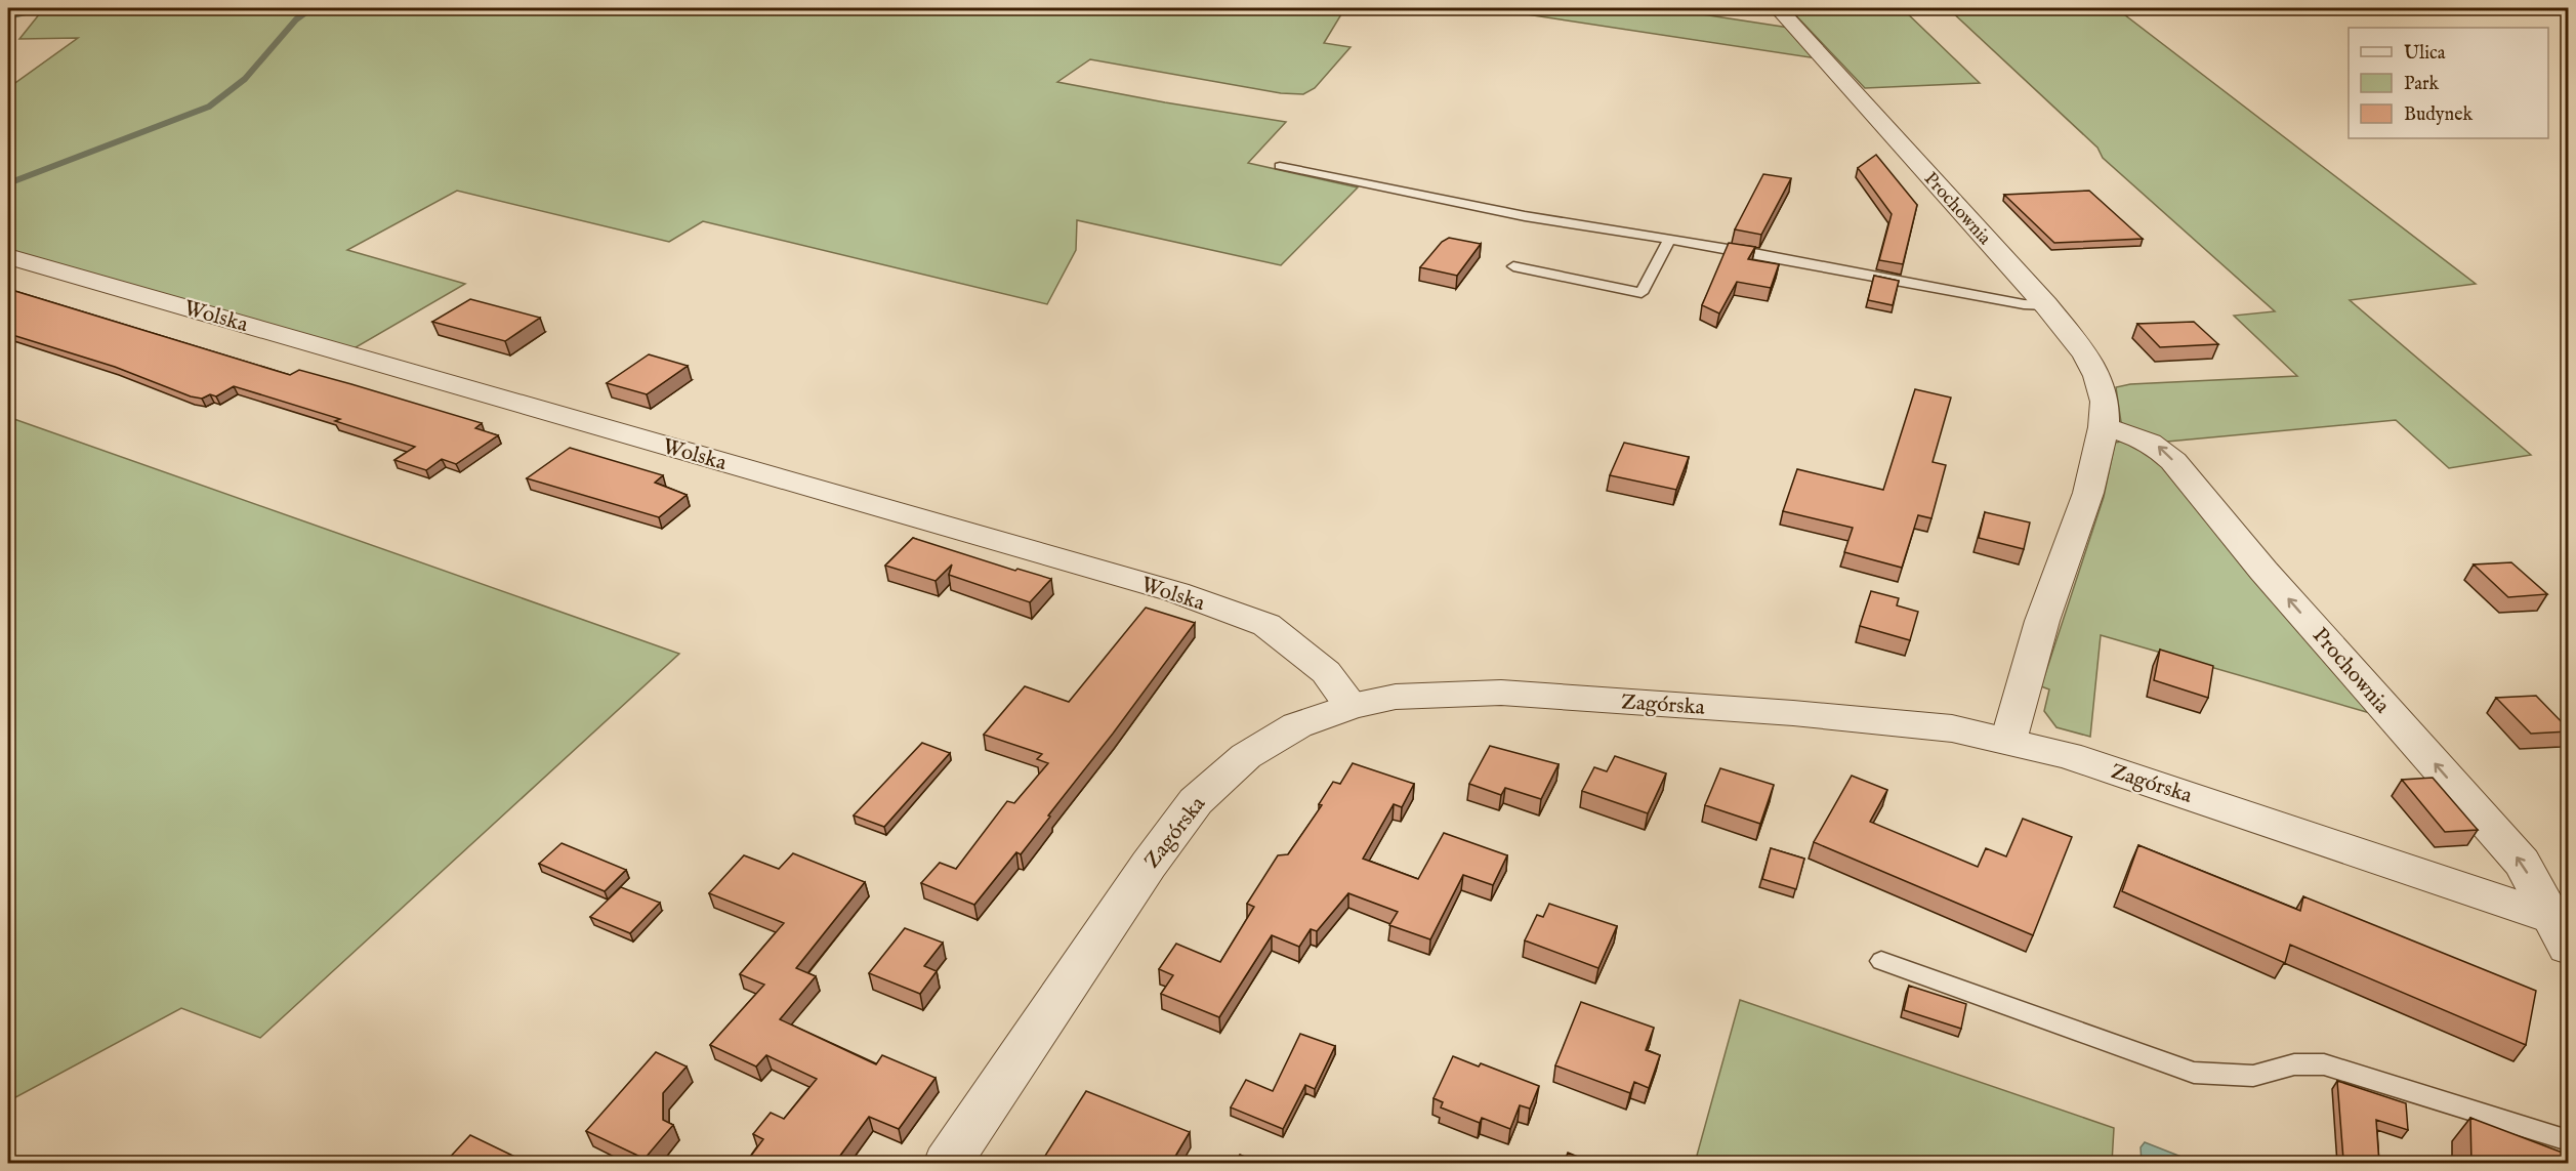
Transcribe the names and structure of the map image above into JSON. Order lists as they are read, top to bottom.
{
  "streets": {
    "street": ["Prochownia", "Wolska", "Zagórska"]
  },
  "crossings": [
    ["Prochownia", "Zagórska"],
    ["Wolska", "Zagórska"]
  ],
  "one_way": ["Prochownia"],
  "legend": ["Ulica", "Park", "Budynek"]
}
